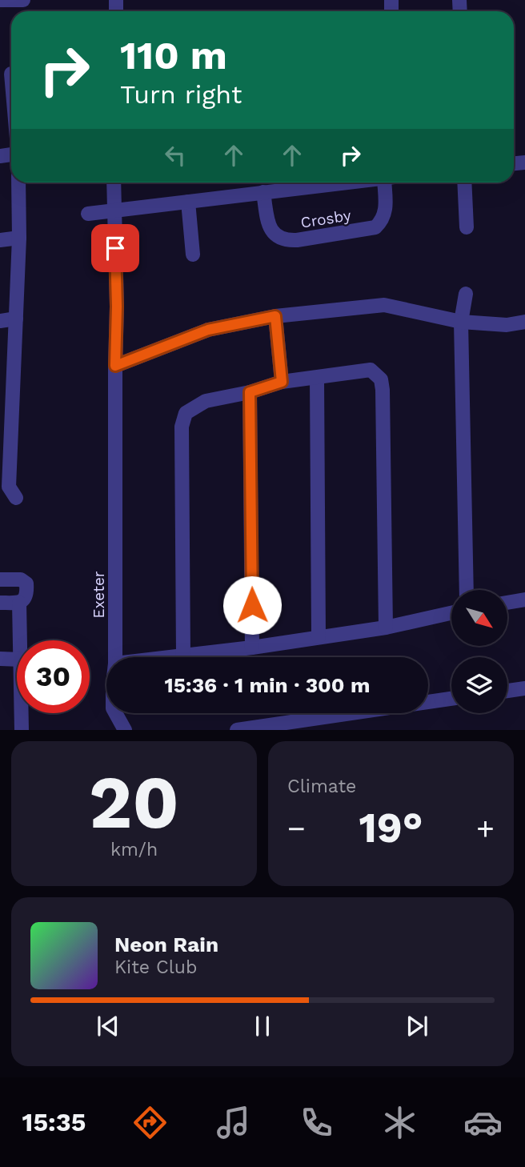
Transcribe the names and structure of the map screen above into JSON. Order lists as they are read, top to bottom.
{
  "streets": {
    "street": ["Crosby", "Exeter"]
  },
  "north": "bottom right",
  "page": {
    "turn": ["110 m", "Turn right"],
    "limit": "30",
    "trip": "15:36 · 1 min · 300 m",
    "tile": [
      ["20", "km/h"],
      "Climate"
    ],
    "heat": ["−", "19°", "+"],
    "song": ["Neon Rain", "Kite Club"],
    "tabs": "15:35"
  }
}
